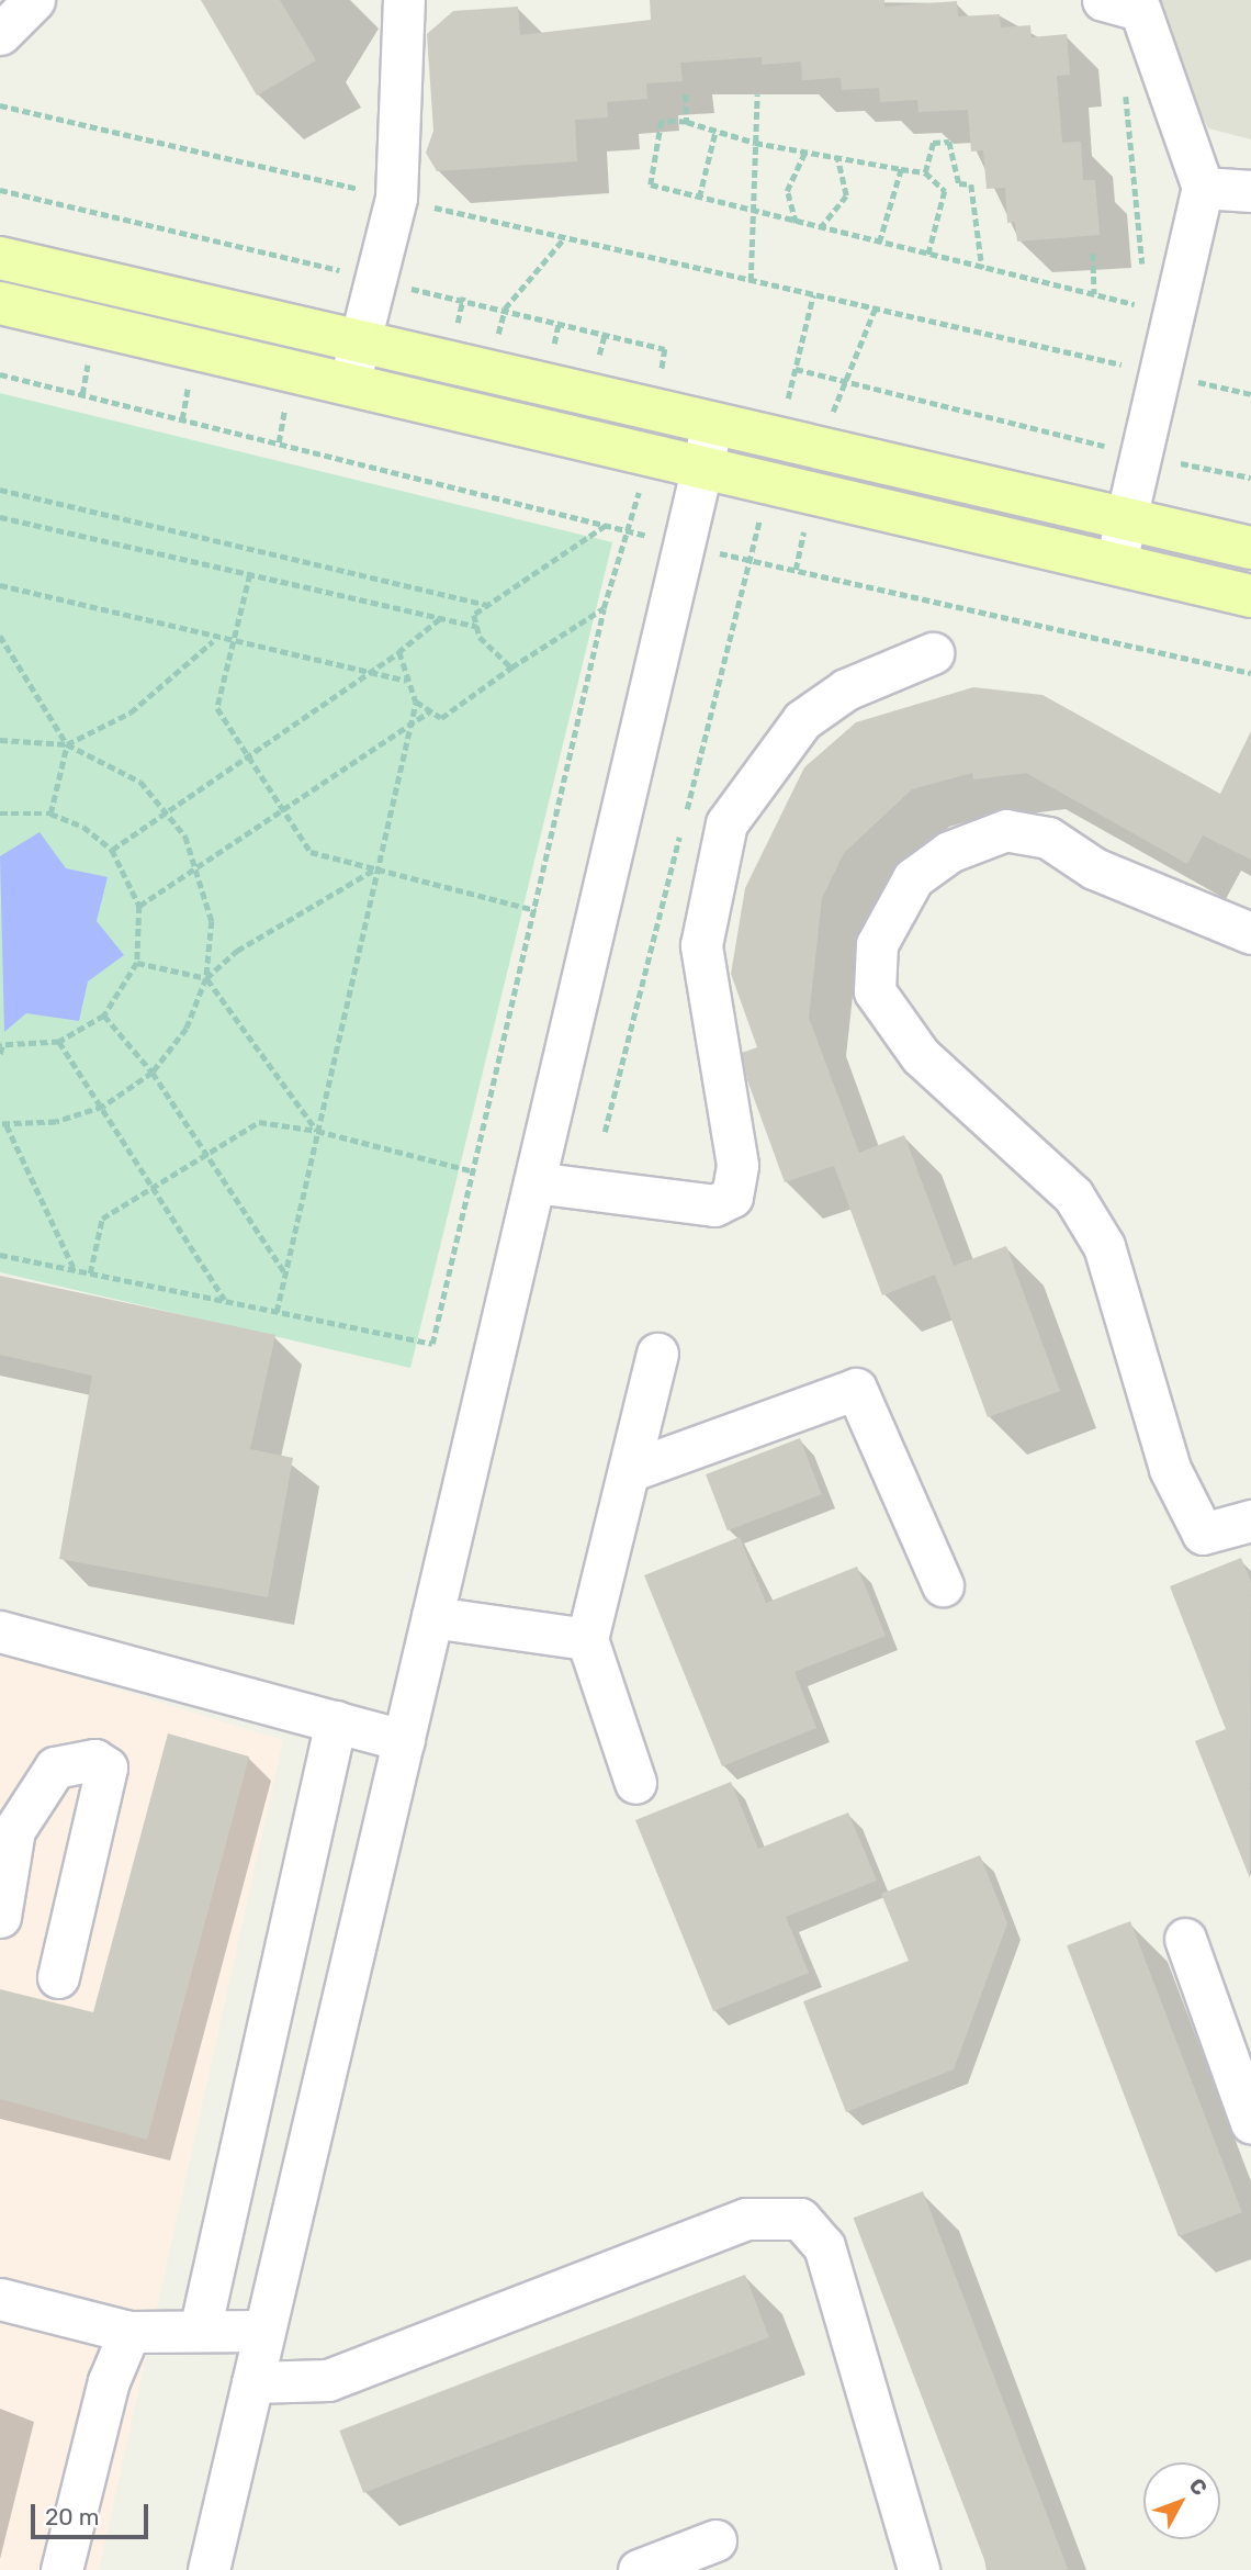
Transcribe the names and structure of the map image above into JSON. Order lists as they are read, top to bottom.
{
  "scale_bar": "20 m",
  "north": "top right"
}
